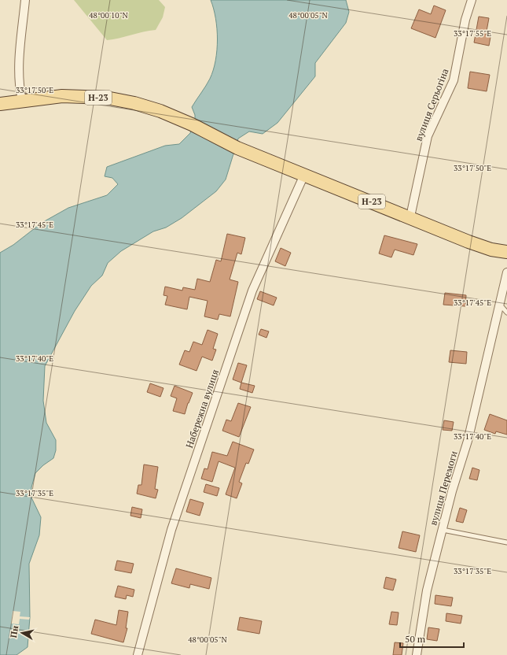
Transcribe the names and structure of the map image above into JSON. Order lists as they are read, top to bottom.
{
  "streets": {
    "main road": ["Н-23"],
    "street": ["вулиця Серьогіна", "Набережна вулиця", "вулиця Перемоги"]
  },
  "crossings": [
    ["Н-23", "вулиця Серьогіна"],
    ["Н-23", "Набережна вулиця"]
  ],
  "scale_bar": "50 m",
  "north": "left",
  "coordinates": [
    "48°00'10\"N",
    "48°00'05\"N",
    "33°17'55\"E",
    "33°17'50\"E",
    "33°17'45\"E",
    "33°17'40\"E",
    "33°17'35\"E"
  ]
}
